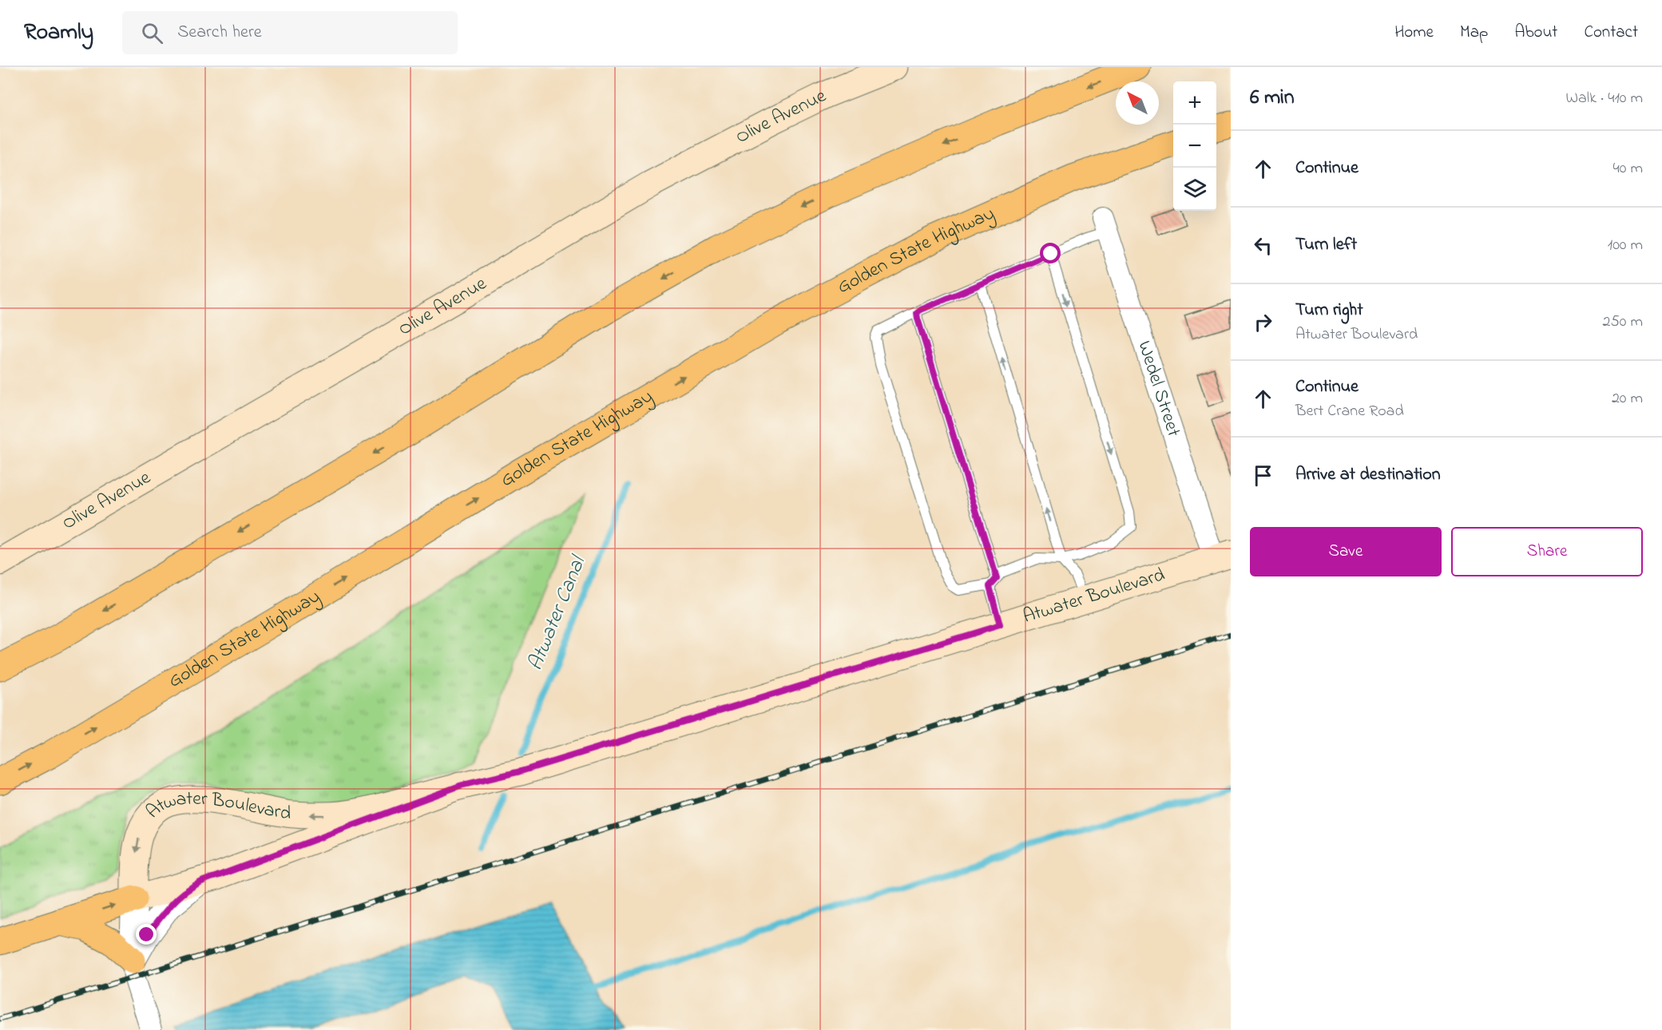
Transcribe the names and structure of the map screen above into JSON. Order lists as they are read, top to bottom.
{
  "streets": {
    "highway": ["Golden State Highway"],
    "main road": ["Olive Avenue", "Atwater Boulevard"],
    "street": ["Wedel Street"]
  },
  "crossings": [
    ["Wedel Street", "Atwater Boulevard"]
  ],
  "water": ["Atwater Canal"],
  "north": "top left",
  "page": {
    "header": "Roamly",
    "search": "Search here",
    "nav": [
      "Home",
      "Map",
      "About",
      "Contact"
    ],
    "heading": ["6 min", "Walk · 410 m"],
    "map_buttons": ["+", "−"],
    "list": [
      ["Continue", "40 m"],
      ["Turn left", "100 m"],
      ["Turn right", "Atwater Boulevard", "250 m"],
      ["Continue", "Bert Crane Road", "20 m"],
      "Arrive at destination"
    ],
    "buttons": ["Save", "Share"]
  }
}
